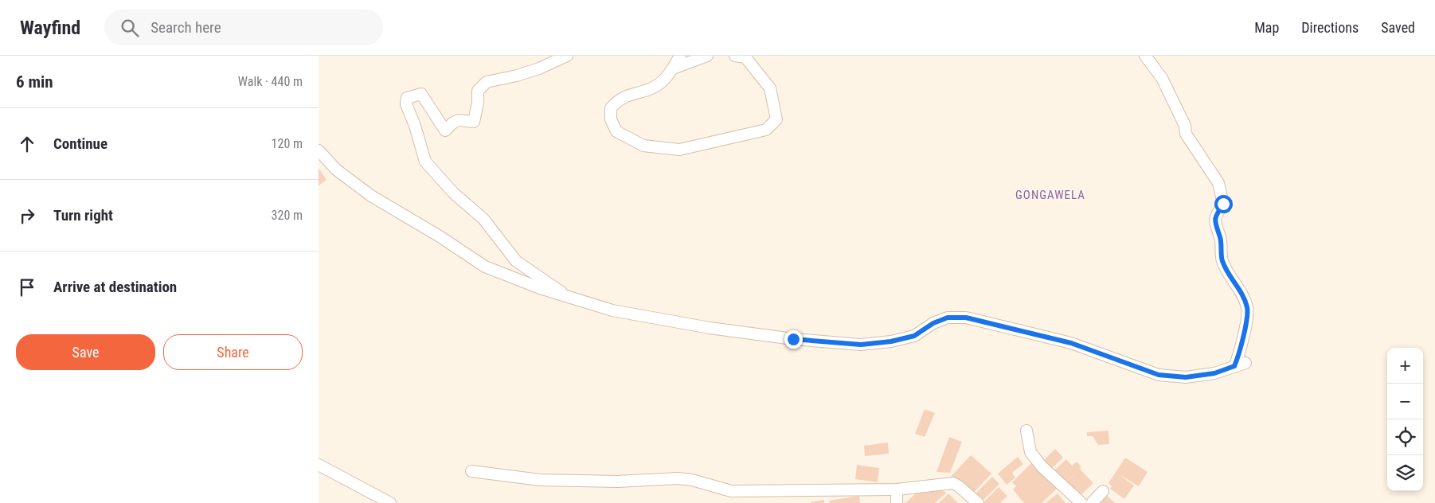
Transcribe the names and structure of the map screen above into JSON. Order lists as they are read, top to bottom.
{
  "districts": ["GONGAWELA"],
  "page": {
    "header": "Wayfind",
    "search": "Search here",
    "nav": ["Map", "Directions", "Saved"],
    "heading": ["6 min", "Walk · 440 m"],
    "list": [
      ["Continue", "120 m"],
      ["Turn right", "320 m"],
      "Arrive at destination"
    ],
    "buttons": ["Save", "Share"],
    "map_buttons": ["+", "−"]
  }
}
